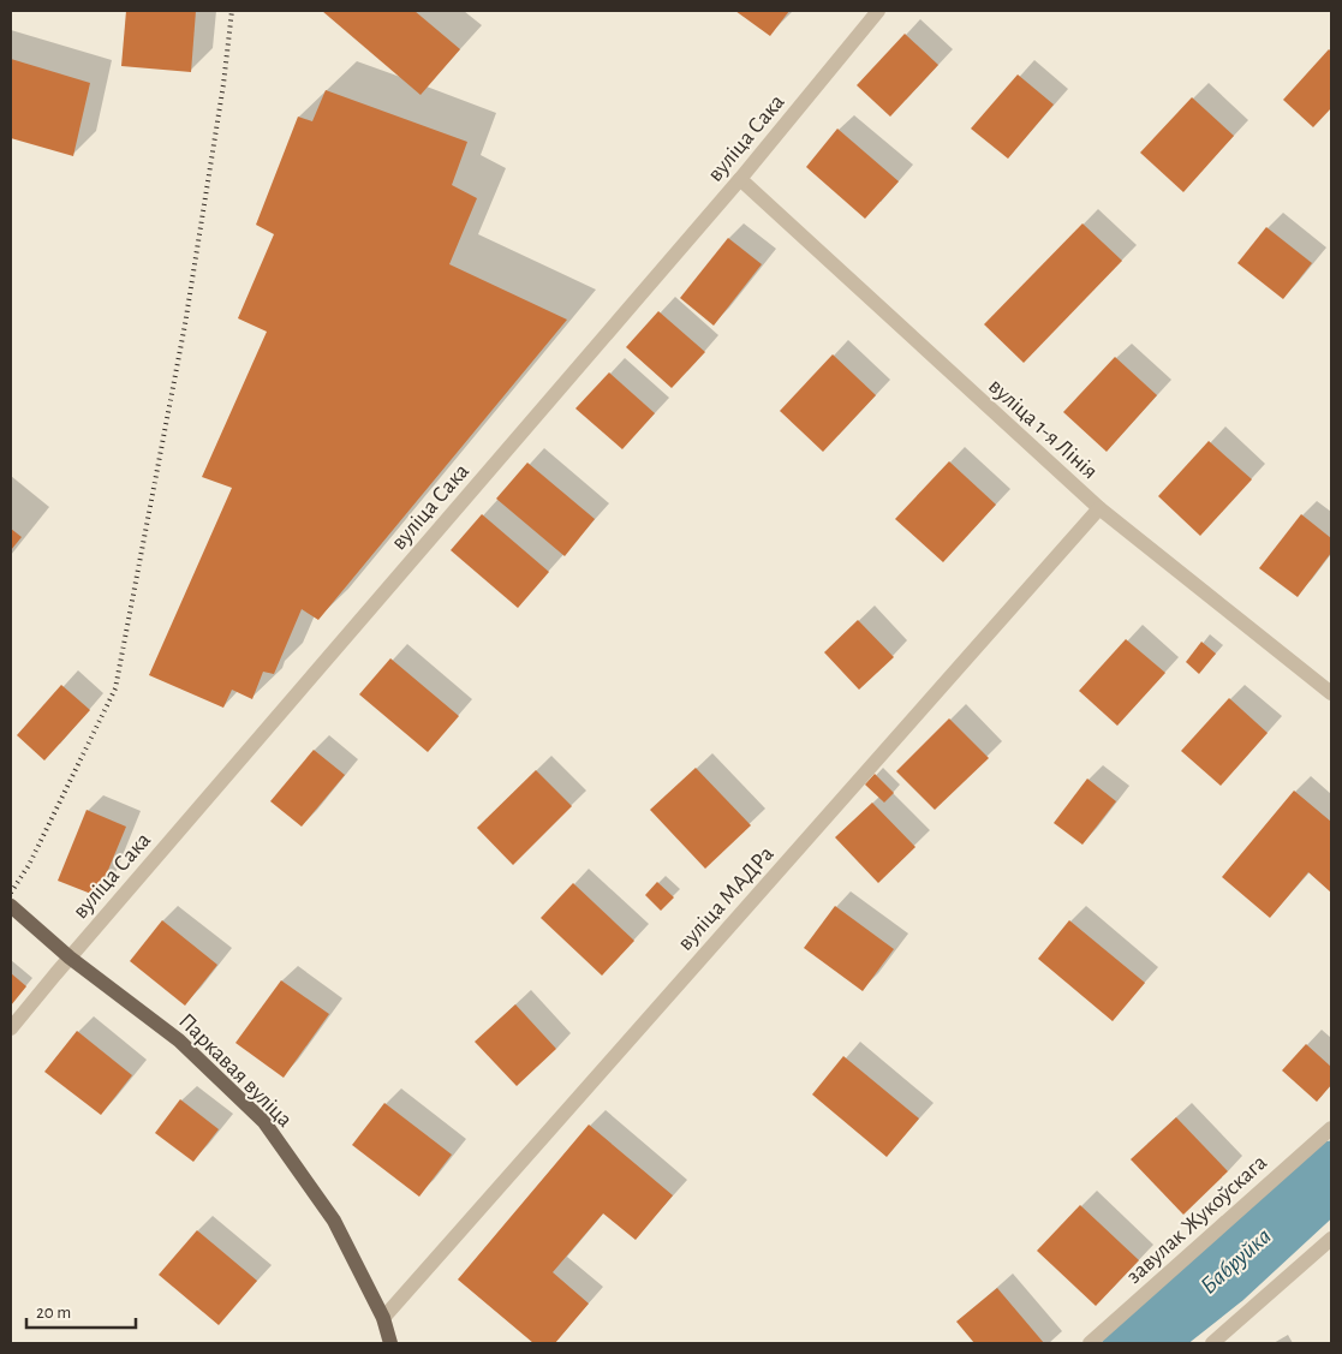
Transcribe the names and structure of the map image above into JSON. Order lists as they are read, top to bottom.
{
  "streets": {
    "main road": ["Паркавая вуліца"],
    "street": [
      "вуліца Сака",
      "вуліца 1-я Лінія",
      "вуліца МАДРа",
      "завулак Жукоўскага"
    ]
  },
  "crossings": [
    ["вуліца Сака", "вуліца 1-я Лінія"],
    ["вуліца Сака", "Паркавая вуліца"],
    ["вуліца 1-я Лінія", "вуліца МАДРа"],
    ["вуліца МАДРа", "Паркавая вуліца"]
  ],
  "water": ["Бабруйка"],
  "scale_bar": "20 m"
}
